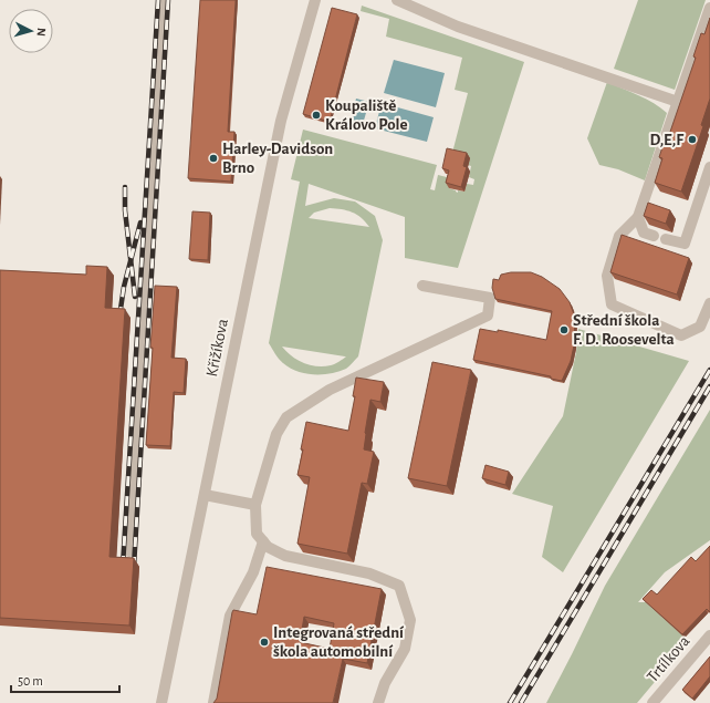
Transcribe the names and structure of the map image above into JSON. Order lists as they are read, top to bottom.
{
  "streets": {
    "street": ["Křižíkova", "Trtílkova"]
  },
  "places": [
    "Koupaliště Královo Pole",
    "D,E,F",
    "Harley-Davidson Brno",
    "Střední škola F. D. Roosevelta",
    "Integrovaná střední škola automobilní"
  ],
  "scale_bar": "50 m",
  "north": "right"
}
